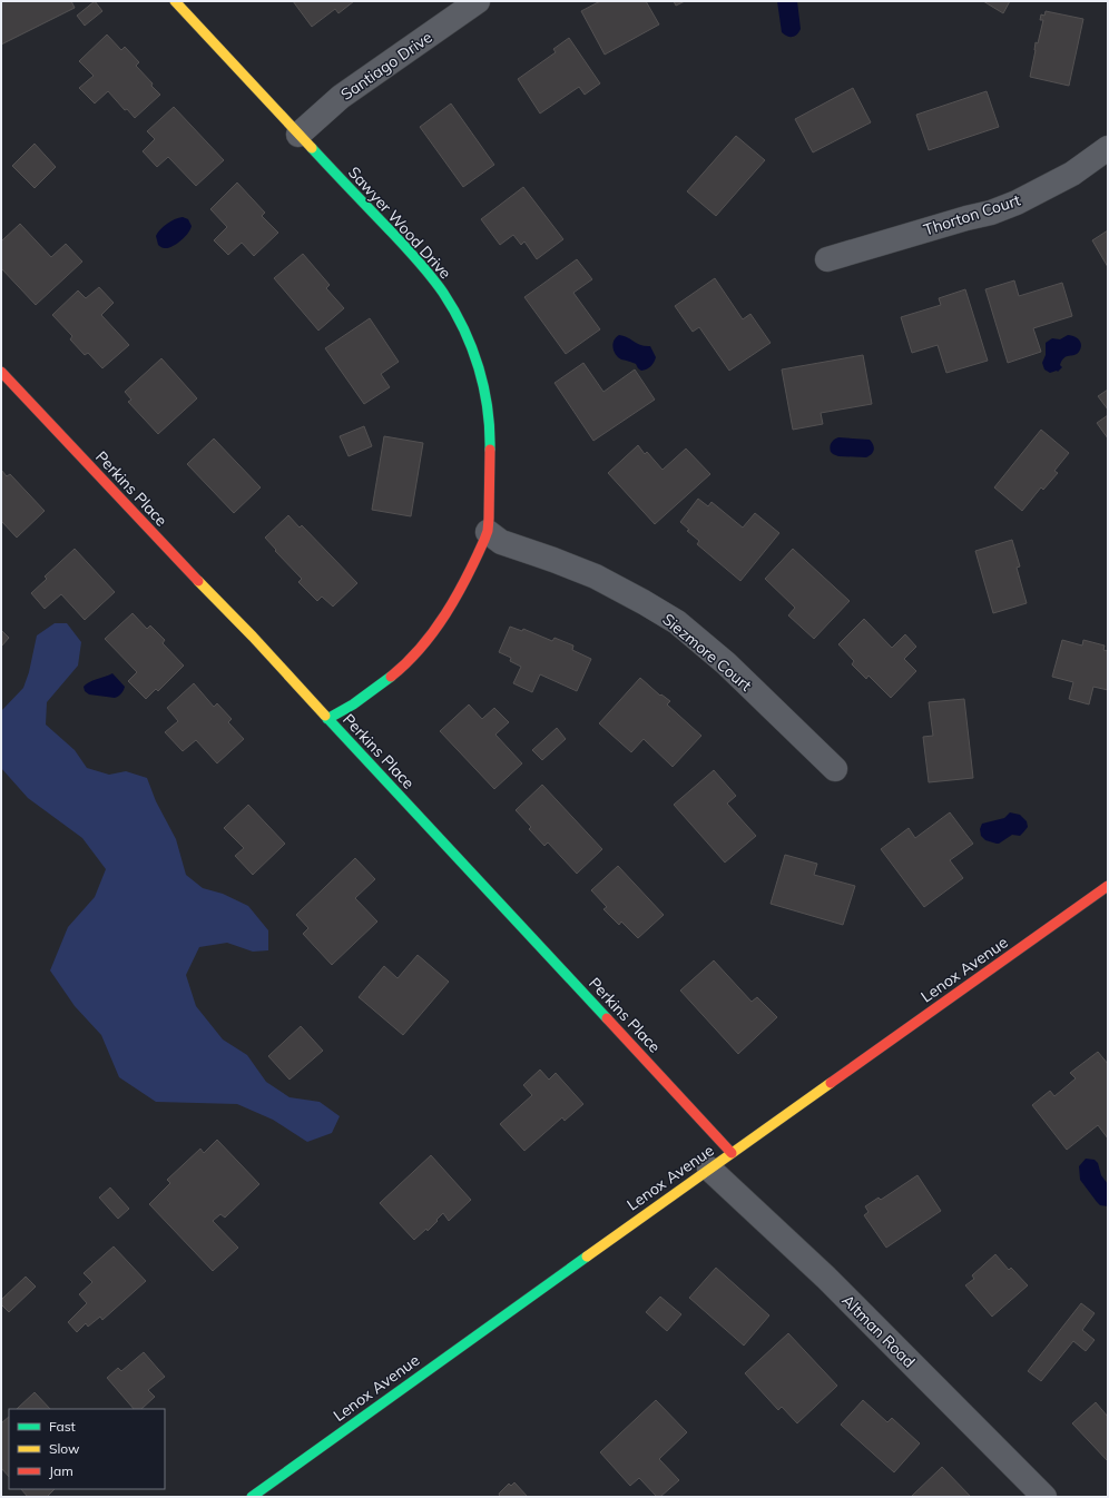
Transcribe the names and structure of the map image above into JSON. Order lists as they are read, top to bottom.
{
  "streets": {
    "street": [
      "Santiago Drive",
      "Thorton Court",
      "Sawyer Wood Drive",
      "Perkins Place",
      "Siezmore Court",
      "Lenox Avenue",
      "Altman Road"
    ]
  },
  "crossings": [
    ["Santiago Drive", "Sawyer Wood Drive"],
    ["Sawyer Wood Drive", "Perkins Place"],
    ["Sawyer Wood Drive", "Siezmore Court"],
    ["Perkins Place", "Lenox Avenue"],
    ["Lenox Avenue", "Altman Road"]
  ],
  "legend": ["Fast", "Slow", "Jam"]
}
